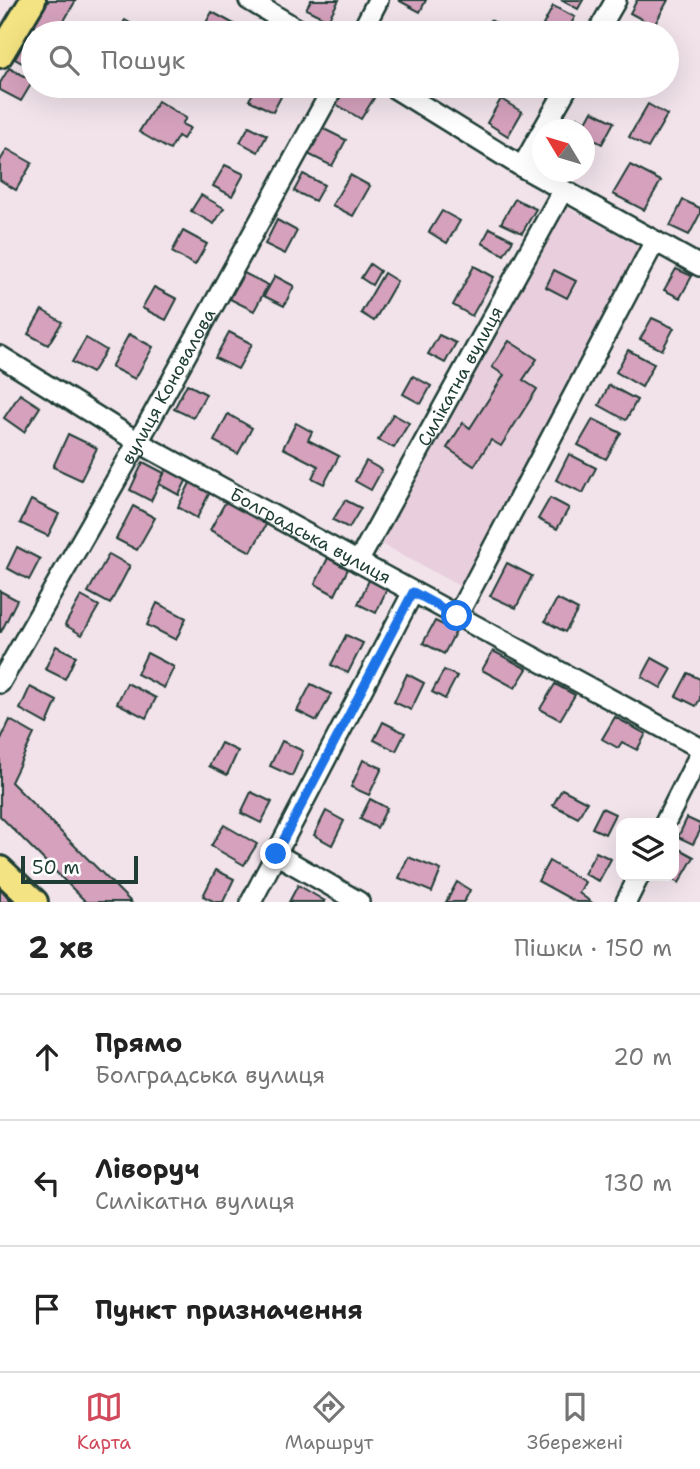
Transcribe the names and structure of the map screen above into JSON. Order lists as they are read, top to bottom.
{
  "streets": {
    "street": ["Силікатна вулиця", "вулиця Коновалова", "Болградська вулиця"]
  },
  "crossings": [
    ["Силікатна вулиця", "Болградська вулиця"],
    ["вулиця Коновалова", "Болградська вулиця"]
  ],
  "scale_bar": "50 m",
  "north": "top left",
  "page": {
    "search": "Пошук",
    "scale": "50 m",
    "heading": ["2 хв", "Пішки · 150 m"],
    "list": [
      ["Прямо", "Болградська вулиця", "20 m"],
      ["Ліворуч", "Силікатна вулиця", "130 m"],
      "Пункт призначення"
    ],
    "nav": ["Карта", "Маршрут", "Збережені"]
  }
}
